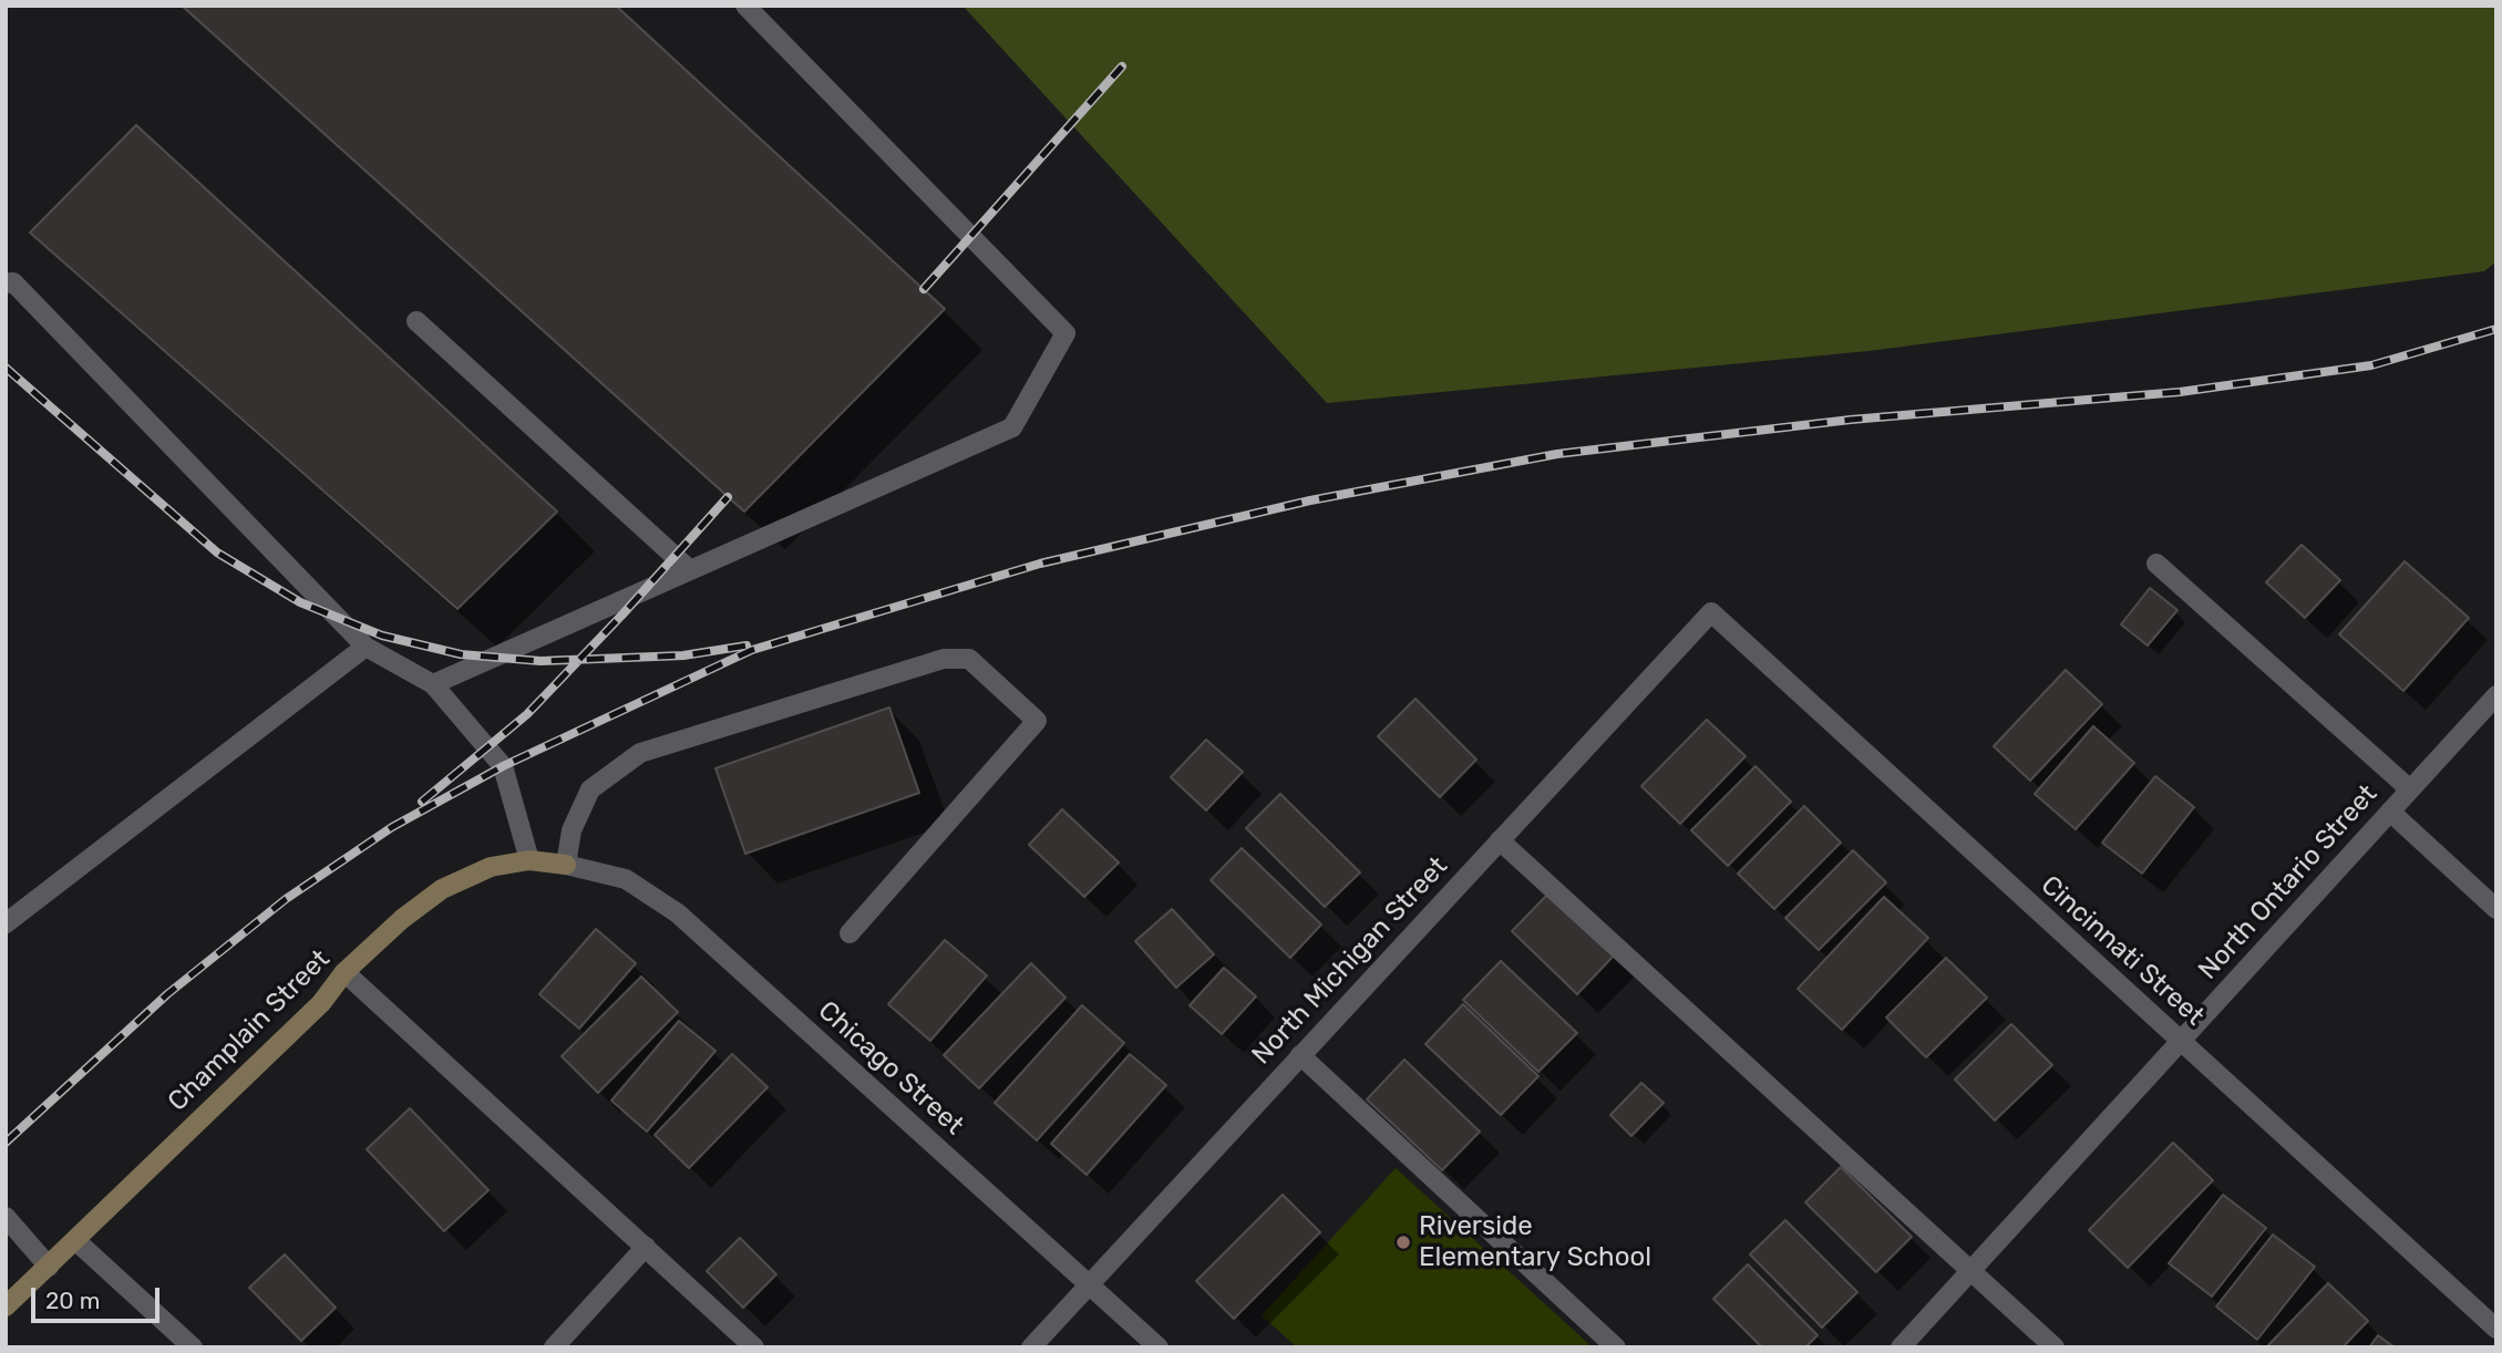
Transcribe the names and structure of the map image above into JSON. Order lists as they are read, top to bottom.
{
  "streets": {
    "main road": ["Champlain Street"],
    "street": [
      "North Ontario Street",
      "Cincinnati Street",
      "North Michigan Street",
      "Chicago Street"
    ]
  },
  "crossings": [
    ["North Ontario Street", "Cincinnati Street"],
    ["Cincinnati Street", "North Michigan Street"],
    ["North Michigan Street", "Chicago Street"],
    ["Champlain Street", "Chicago Street"]
  ],
  "places": ["Riverside Elementary School"],
  "scale_bar": "20 m"
}
